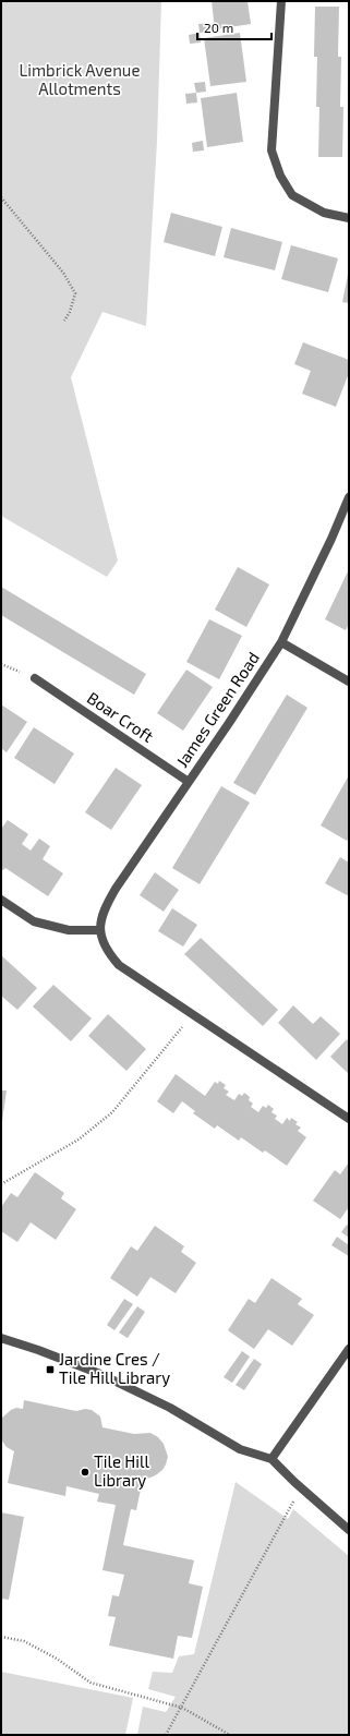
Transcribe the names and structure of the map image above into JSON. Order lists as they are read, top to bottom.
{
  "streets": {
    "street": ["James Green Road", "Boar Croft"]
  },
  "crossings": [
    ["James Green Road", "Boar Croft"]
  ],
  "parks": ["Limbrick Avenue Allotments"],
  "places": {
    "transit": ["Jardine Cres / Tile Hill Library"],
    "other": ["Tile Hill Library"]
  },
  "scale_bar": "20 m"
}
